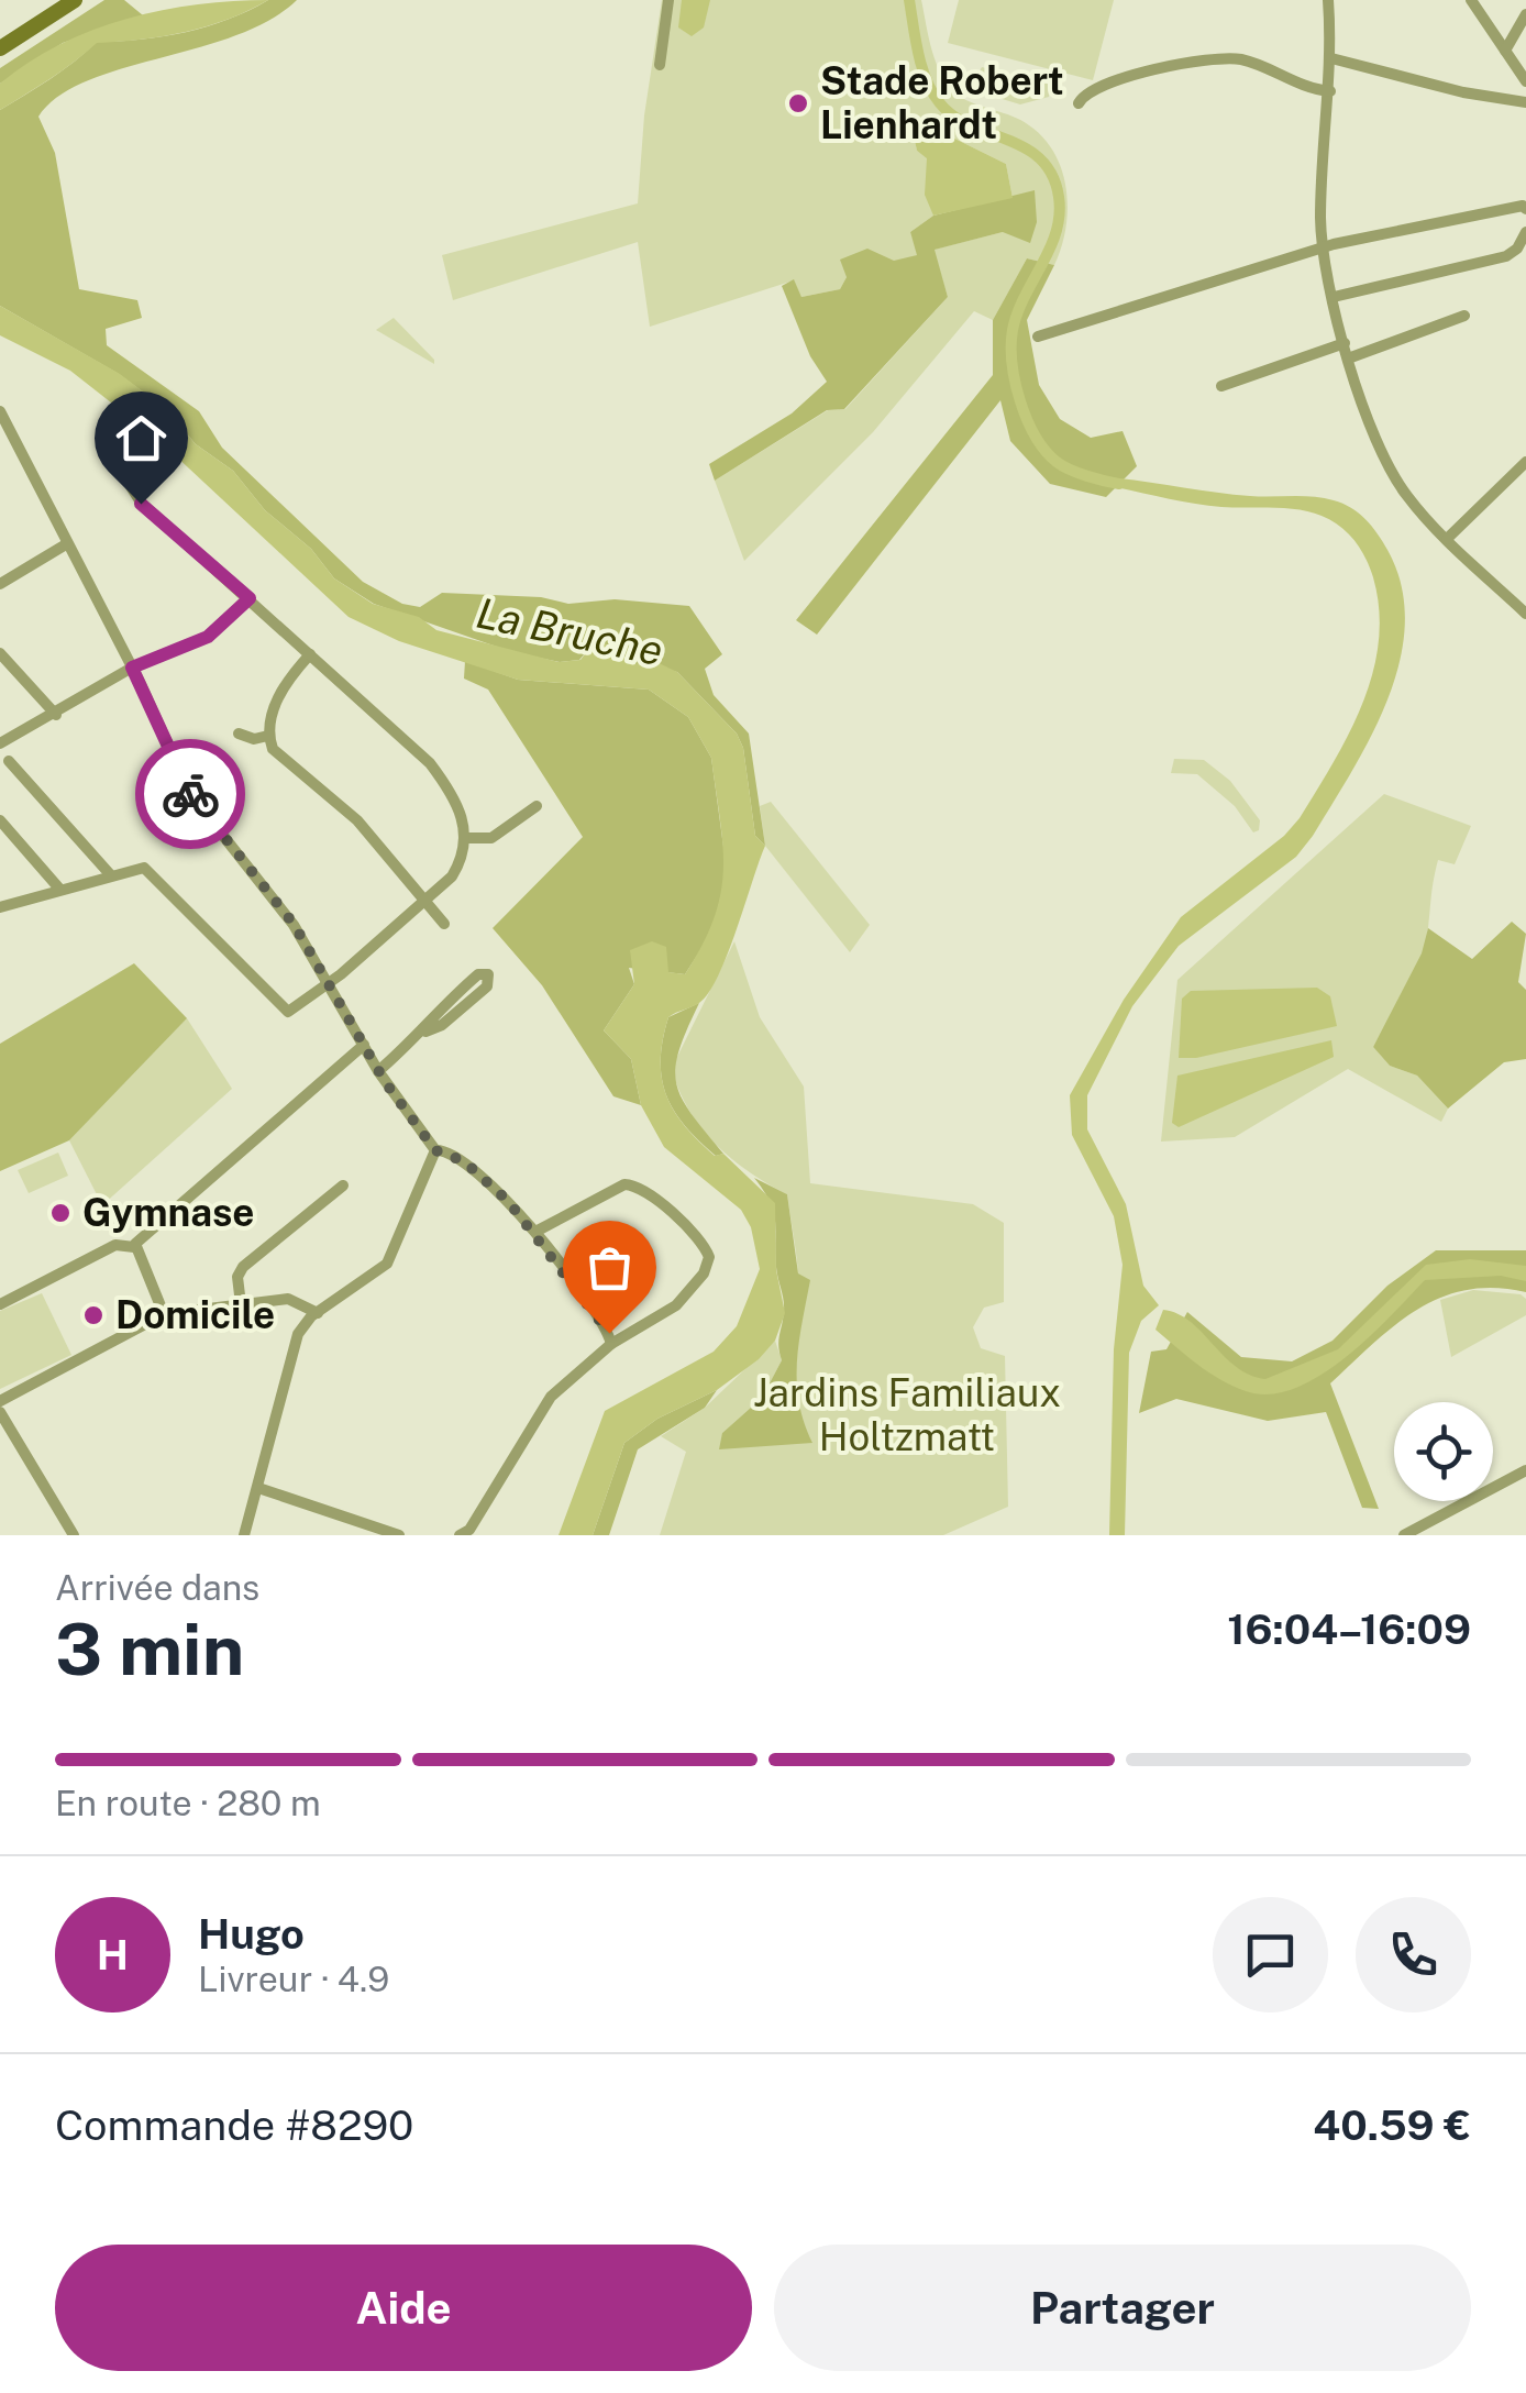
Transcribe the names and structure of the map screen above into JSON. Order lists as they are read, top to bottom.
{
  "water": ["La Bruche"],
  "parks": ["Jardins Familiaux Holtzmatt"],
  "places": ["Stade Robert Lienhardt", "Gymnase", "Domicile"],
  "page": {
    "heading": ["3 min", "Arrivée dans", "16:04–16:09"],
    "panel": [
      "Hugo",
      "Livreur · 4.9",
      "Commande #8290",
      "40.59 €"
    ],
    "bar": "En route · 280 m",
    "round": "H",
    "buttons": ["Aide", "Partager"]
  }
}
